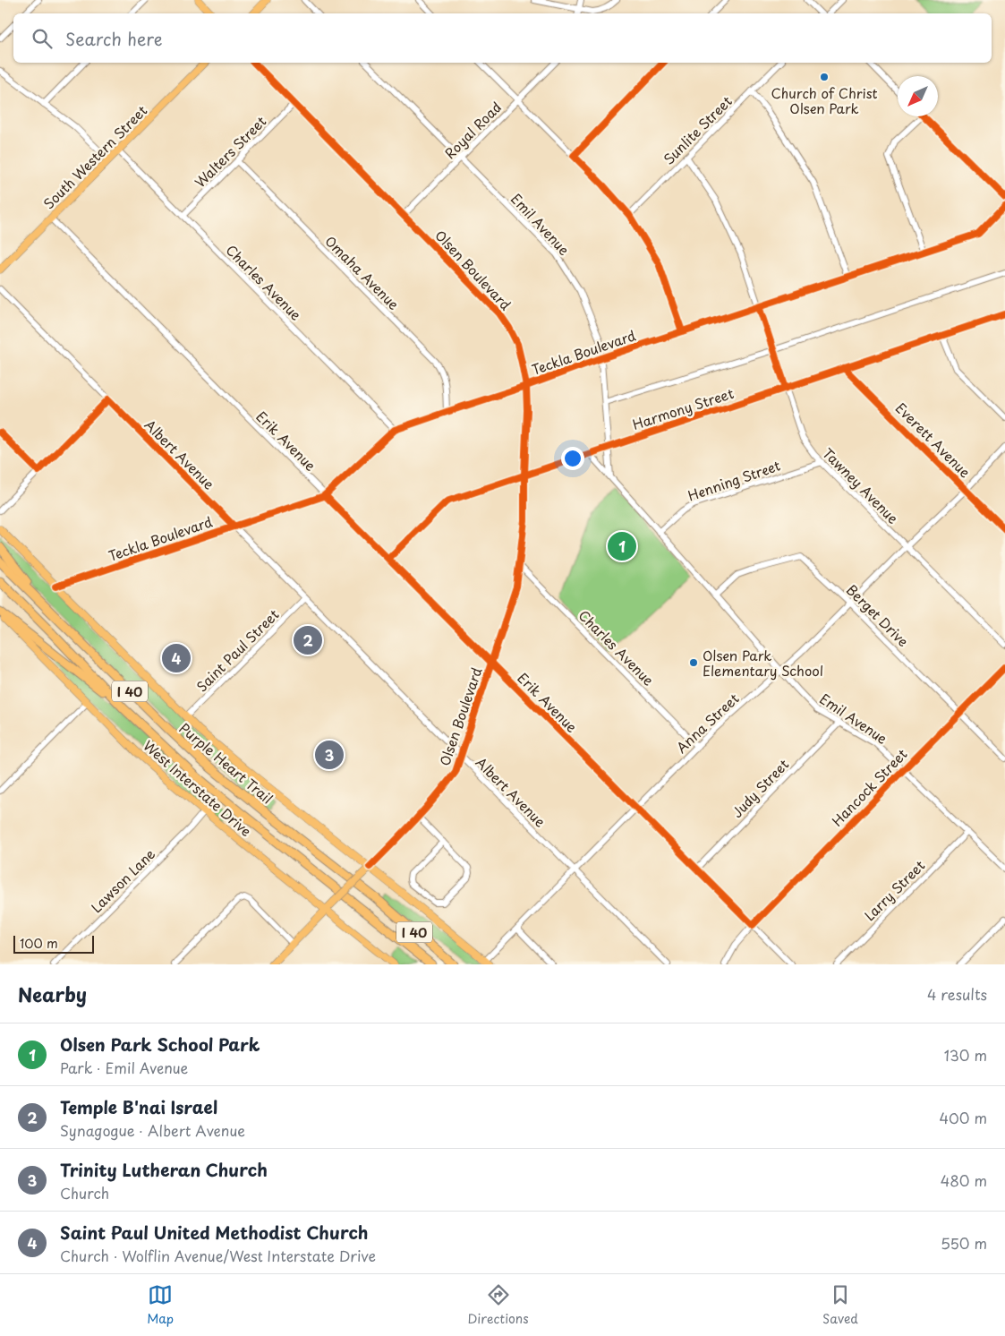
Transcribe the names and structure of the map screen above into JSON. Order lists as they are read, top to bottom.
{
  "streets": {
    "highway": ["I 40", "Purple Heart Trail"],
    "main road": [
      "South Western Street",
      "Olsen Boulevard",
      "Teckla Boulevard",
      "West Interstate Drive"
    ],
    "street": [
      "Royal Road",
      "Sunlite Street",
      "Walters Street",
      "Emil Avenue",
      "Omaha Avenue",
      "Charles Avenue",
      "Harmony Street",
      "Everett Avenue",
      "Erik Avenue",
      "Albert Avenue",
      "Henning Street",
      "Tawney Avenue",
      "Berget Drive",
      "Saint Paul Street",
      "Anna Street",
      "Hancock Street",
      "Judy Street",
      "Lawson Lane",
      "Larry Street"
    ]
  },
  "crossings": [
    ["Royal Road", "Emil Avenue"],
    ["Royal Road", "Olsen Boulevard"],
    ["Sunlite Street", "Tawney Avenue"],
    ["Walters Street", "Olsen Boulevard"],
    ["Walters Street", "Omaha Avenue"],
    ["Walters Street", "Charles Avenue"],
    ["South Western Street", "Charles Avenue"],
    ["South Western Street", "Erik Avenue"],
    ["Emil Avenue", "Teckla Boulevard"],
    ["Emil Avenue", "Harmony Street"],
    ["Emil Avenue", "Henning Street"],
    ["Emil Avenue", "Berget Drive"],
    ["Emil Avenue", "Anna Street"],
    ["Emil Avenue", "Hancock Street"],
    ["Emil Avenue", "Judy Street"],
    ["Emil Avenue", "Larry Street"],
    ["Olsen Boulevard", "Charles Avenue"],
    ["Olsen Boulevard", "Teckla Boulevard"],
    ["Olsen Boulevard", "Harmony Street"],
    ["Olsen Boulevard", "Erik Avenue"],
    ["Olsen Boulevard", "Albert Avenue"],
    ["Olsen Boulevard", "West Interstate Drive"],
    ["Omaha Avenue", "Teckla Boulevard"],
    ["Charles Avenue", "Teckla Boulevard"],
    ["Charles Avenue", "Anna Street"],
    ["Teckla Boulevard", "Erik Avenue"],
    ["Teckla Boulevard", "Albert Avenue"],
    ["Teckla Boulevard", "Tawney Avenue"],
    ["Harmony Street", "Everett Avenue"],
    ["Harmony Street", "Erik Avenue"],
    ["Harmony Street", "Tawney Avenue"],
    ["Everett Avenue", "Anna Street"],
    ["Erik Avenue", "Anna Street"],
    ["Erik Avenue", "Hancock Street"],
    ["Erik Avenue", "Judy Street"],
    ["Albert Avenue", "Saint Paul Street"],
    ["Albert Avenue", "Anna Street"],
    ["Henning Street", "Tawney Avenue"],
    ["Tawney Avenue", "Anna Street"],
    ["Berget Drive", "Anna Street"],
    ["Berget Drive", "Hancock Street"],
    ["West Interstate Drive", "Lawson Lane"]
  ],
  "places": ["Church of Christ Olsen Park", "Olsen Park Elementary School"],
  "scale_bar": "100 m",
  "north": "bottom left",
  "page": {
    "search": "Search here",
    "pins": [
      "1",
      "2",
      "4",
      "3"
    ],
    "scale": "100 m",
    "heading": ["Nearby", "4 results"],
    "list": [
      {
        "mark": "1",
        "name": "Olsen Park School Park",
        "note": "Park · Emil Avenue",
        "value": "130 m"
      },
      {
        "mark": "2",
        "name": "Temple B'nai Israel",
        "note": "Synagogue · Albert Avenue",
        "value": "400 m"
      },
      {
        "mark": "3",
        "name": "Trinity Lutheran Church",
        "note": "Church",
        "value": "480 m"
      },
      {
        "mark": "4",
        "name": "Saint Paul United Methodist Church",
        "note": "Church · Wolflin Avenue/West Interstate Drive",
        "value": "550 m"
      }
    ],
    "nav": ["Map", "Directions", "Saved"]
  }
}
